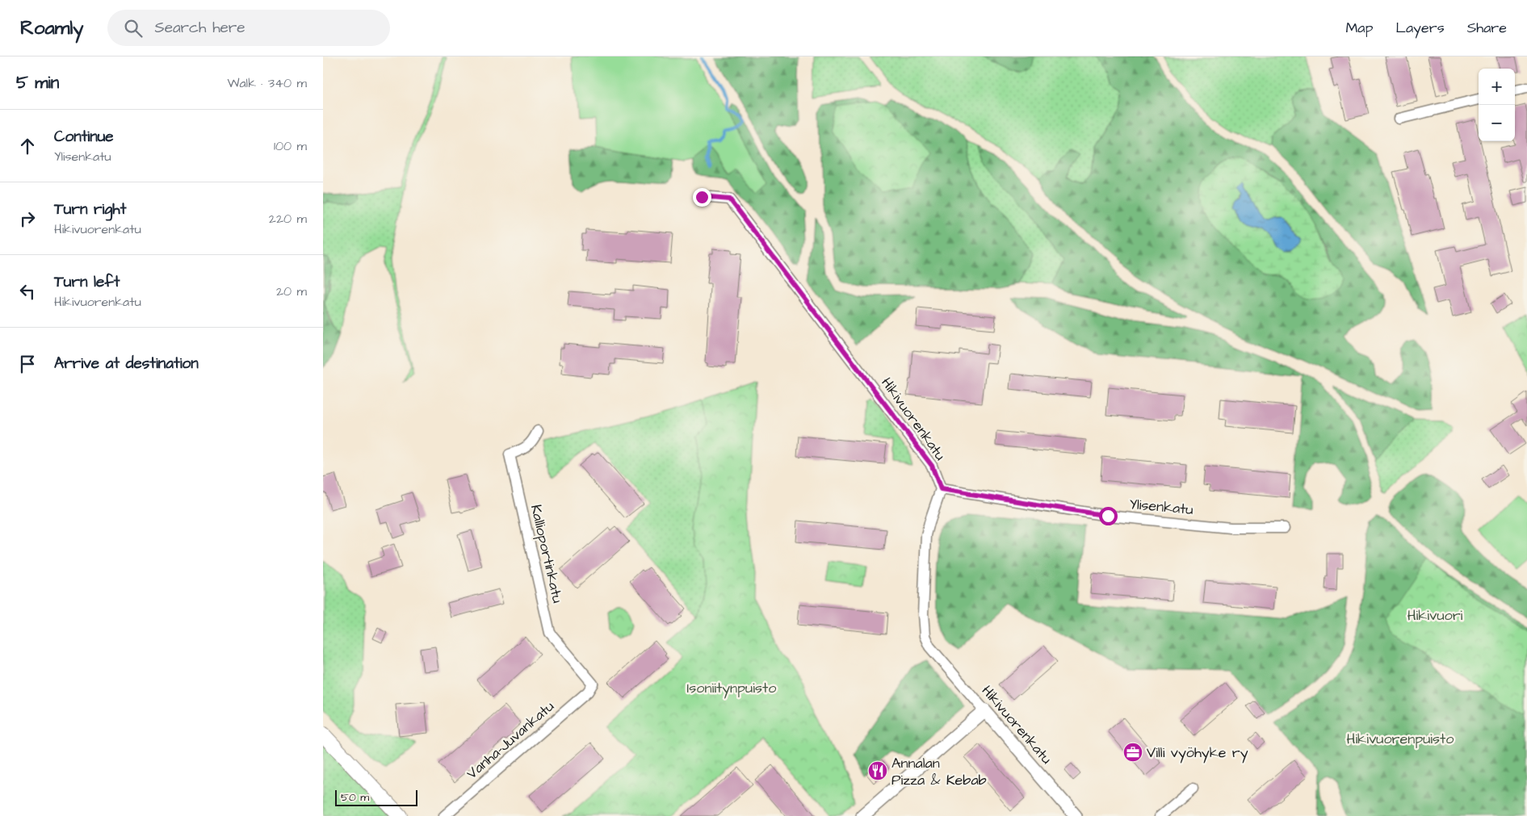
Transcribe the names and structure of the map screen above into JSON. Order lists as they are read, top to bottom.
{
  "streets": {
    "street": [
      "Hikivuorenkatu",
      "Ylisenkatu",
      "Kallioportinkatu",
      "Vanha-Juvankatu"
    ]
  },
  "crossings": [
    ["Hikivuorenkatu", "Ylisenkatu"],
    ["Kallioportinkatu", "Vanha-Juvankatu"]
  ],
  "parks": ["Hikivuori", "Isoniitynpuisto", "Hikivuorenpuisto"],
  "places": {
    "office": ["Villi vyöhyke ry"],
    "restaurant": ["Annalan Pizza & Kebab"]
  },
  "scale_bar": "50 m",
  "page": {
    "header": "Roamly",
    "search": "Search here",
    "nav": ["Map", "Layers", "Share"],
    "heading": ["5 min", "Walk · 340 m"],
    "map_buttons": ["+", "−"],
    "list": [
      ["Continue", "Ylisenkatu", "100 m"],
      ["Turn right", "Hikivuorenkatu", "220 m"],
      ["Turn left", "Hikivuorenkatu", "20 m"],
      "Arrive at destination"
    ],
    "scale": "50 m"
  }
}
